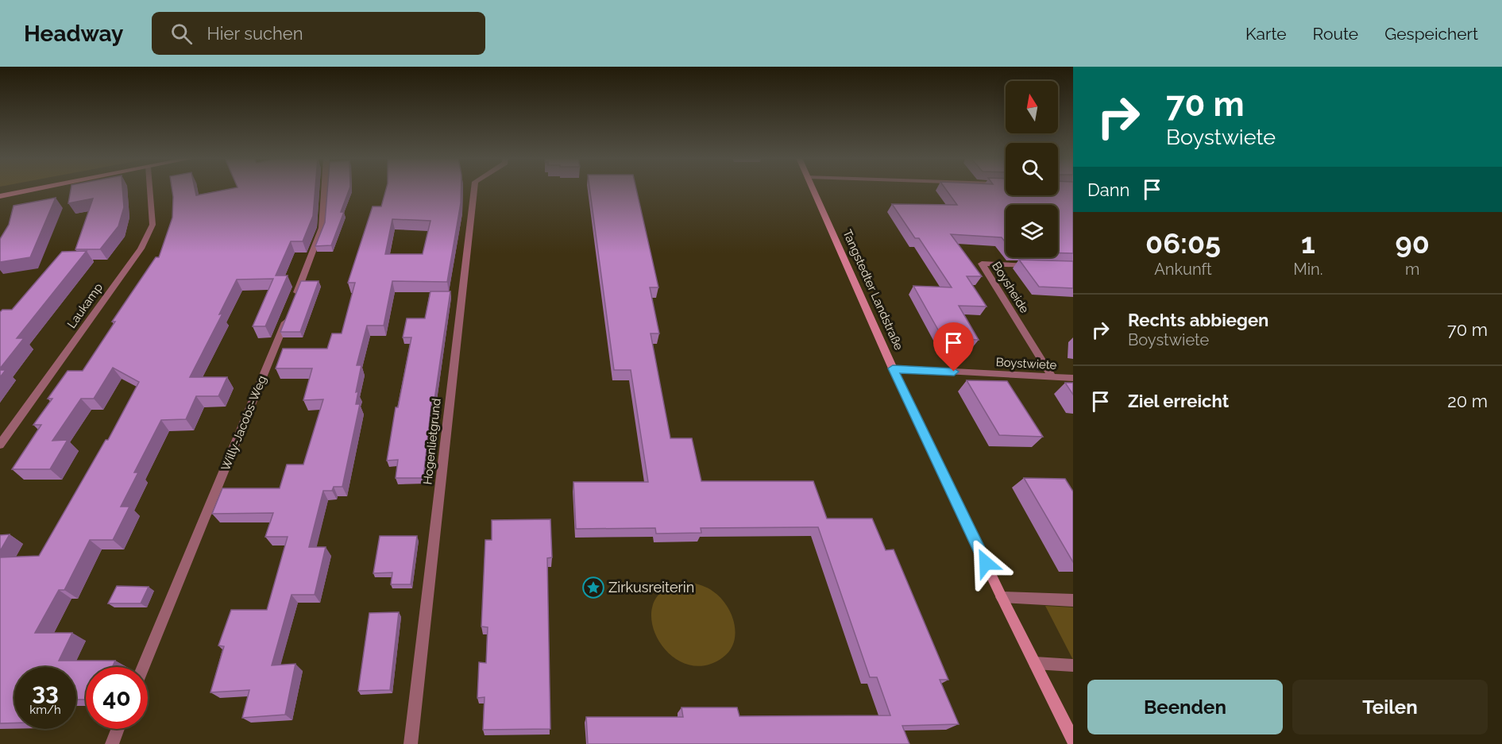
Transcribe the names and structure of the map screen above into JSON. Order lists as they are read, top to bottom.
{
  "streets": {
    "street": [
      "Boysheide",
      "Tangstedter Landstraße",
      "Laukamp",
      "Boystwiete",
      "Willy-Jacobs-Weg",
      "Hogenlietgrund"
    ]
  },
  "crossings": [
    ["Boysheide", "Boystwiete"],
    ["Tangstedter Landstraße", "Boystwiete"]
  ],
  "places": {
    "place": ["Zirkusreiterin"]
  },
  "north": "top",
  "page": {
    "header": "Headway",
    "search": "Hier suchen",
    "nav": ["Karte", "Route", "Gespeichert"],
    "turn": ["70 m", "Boystwiete"],
    "then": "Dann",
    "eta": [
      "06:05",
      "Ankunft",
      "1",
      "Min.",
      "90",
      "m"
    ],
    "list": [
      {
        "name": "Rechts abbiegen",
        "note": "Boystwiete",
        "value": "70 m"
      },
      {
        "name": "Ziel erreicht",
        "value": "20 m"
      }
    ],
    "speed": "33 km/h",
    "limit": "40",
    "buttons": ["Beenden", "Teilen"]
  }
}
